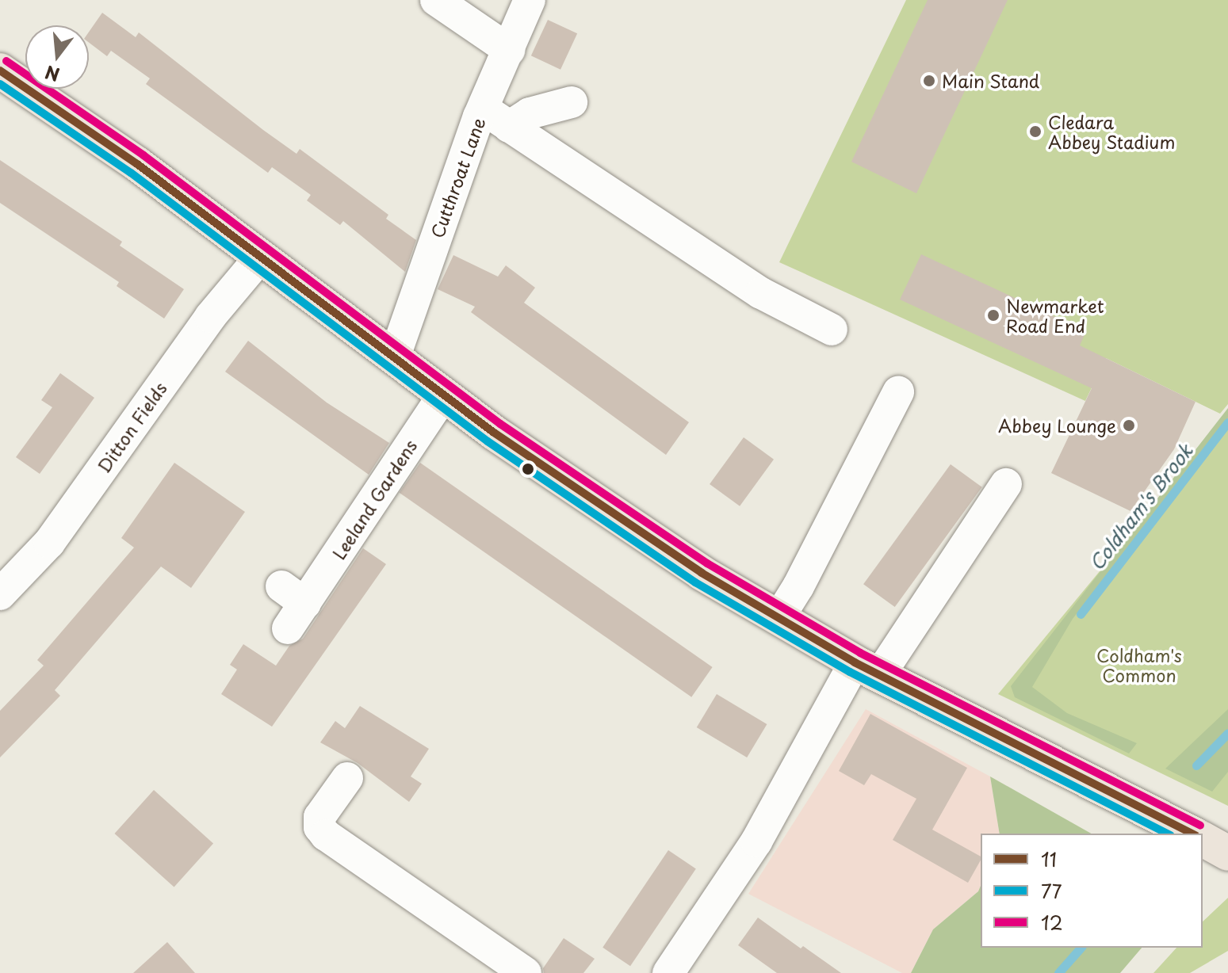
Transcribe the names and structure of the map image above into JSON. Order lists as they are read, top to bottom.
{
  "streets": {
    "street": ["Cutthroat Lane", "Ditton Fields", "Leeland Gardens"]
  },
  "water": ["Coldham's Brook"],
  "parks": ["Coldham's Common"],
  "places": [
    "Main Stand",
    "Cledara Abbey Stadium",
    "Newmarket Road End",
    "Abbey Lounge"
  ],
  "lines": ["transit line 12", "transit line 11", "transit line 77"],
  "legend": ["11", "77", "12"],
  "north": "bottom"
}
